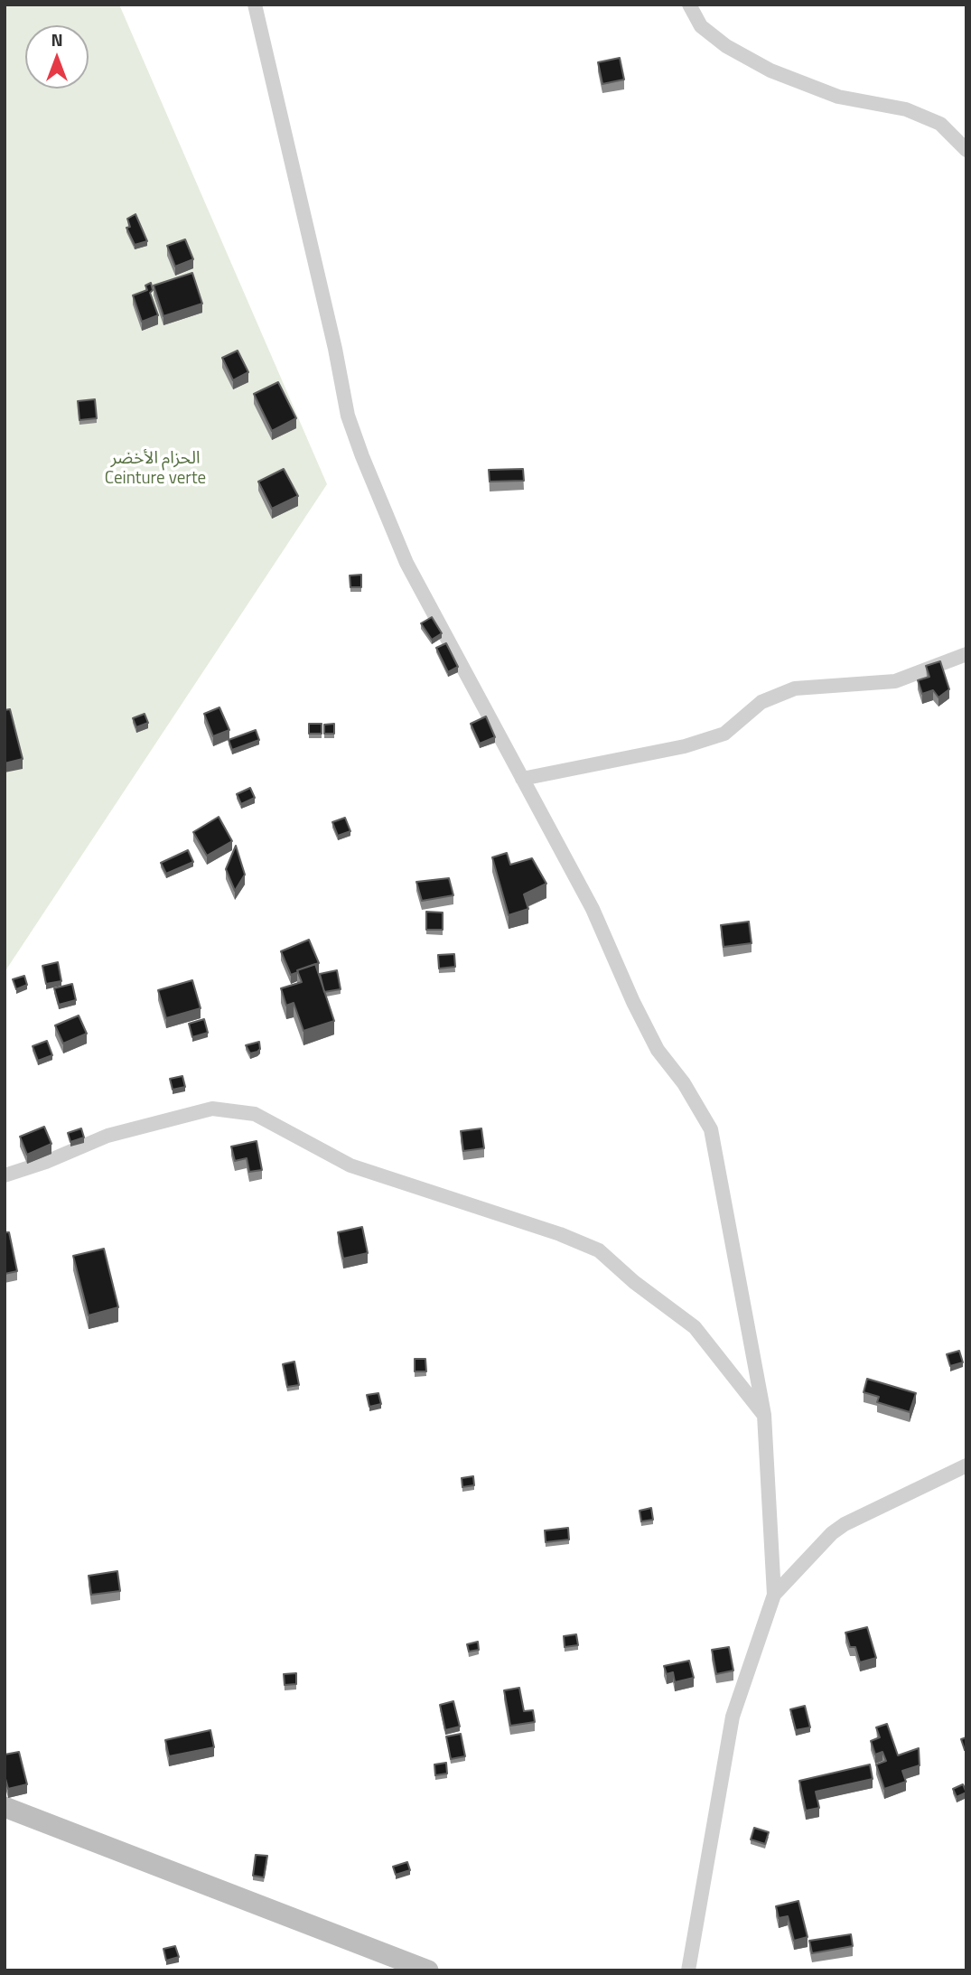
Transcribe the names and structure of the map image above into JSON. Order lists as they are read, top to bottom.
{
  "parks": ["الحزام الأخضر Ceinture verte"],
  "north": "top"
}
